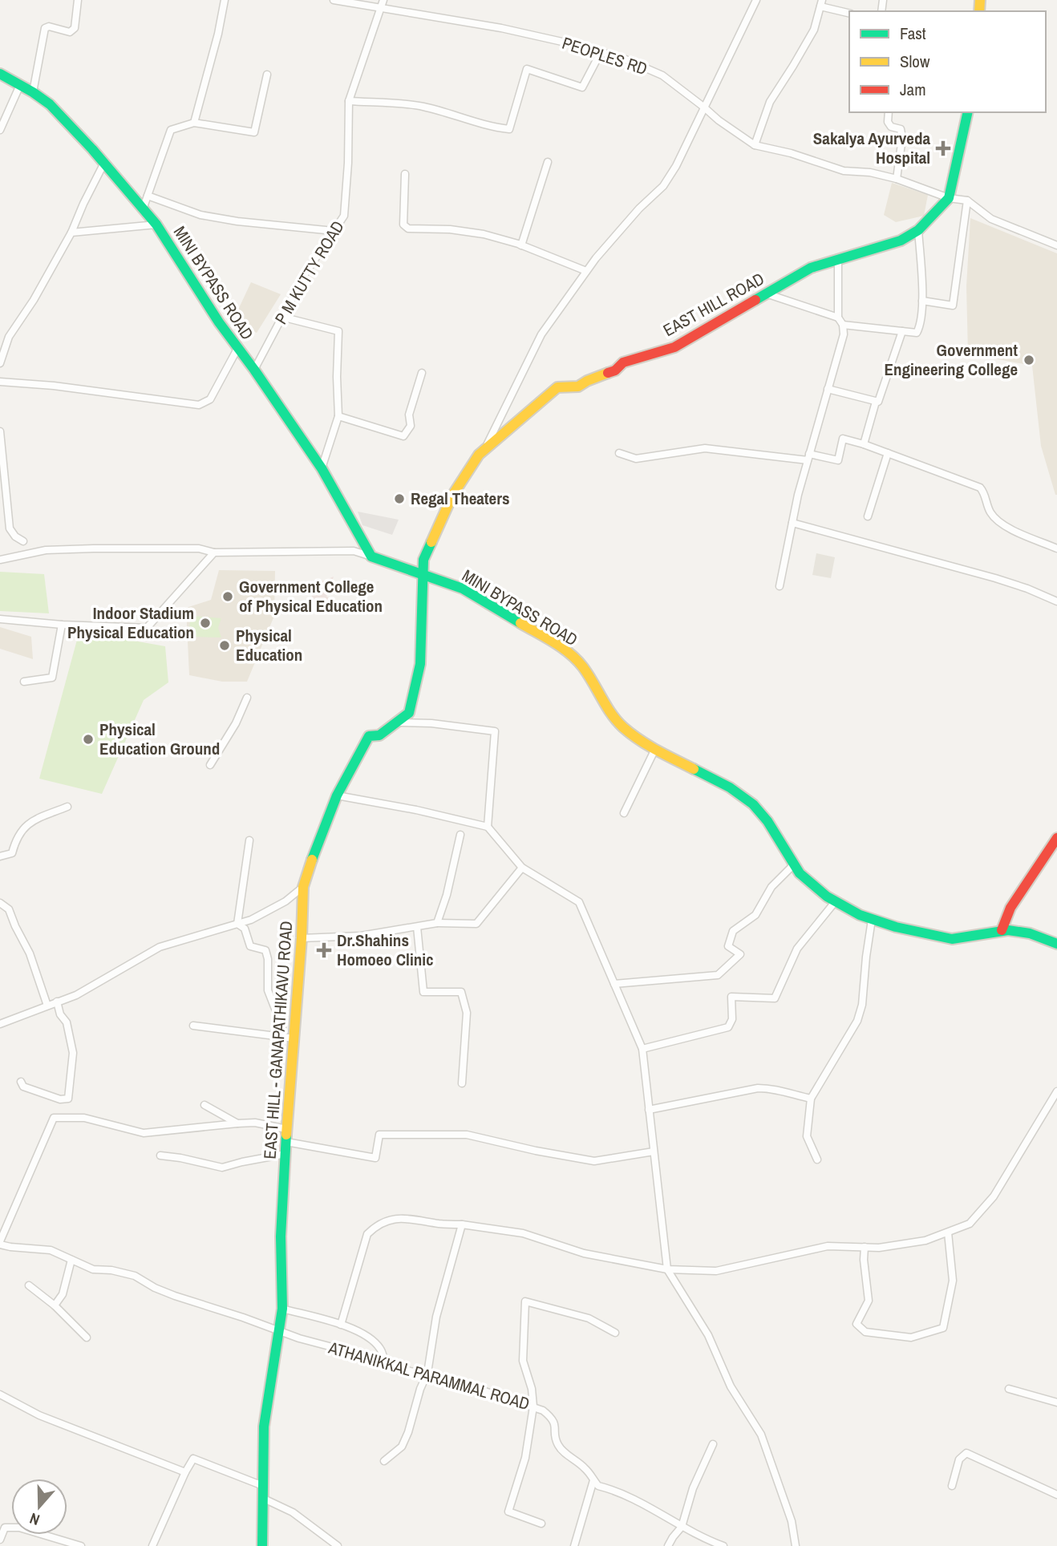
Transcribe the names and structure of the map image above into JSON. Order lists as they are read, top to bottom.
{
  "streets": {
    "main road": ["MINI BYPASS ROAD", "EAST HILL ROAD", "EAST HILL - GANAPATHIKAVU ROAD"],
    "street": ["PEOPLES RD", "P M KUTTY ROAD", "ATHANIKKAL PARAMMAL ROAD"]
  },
  "crossings": [
    ["PEOPLES RD", "P M KUTTY ROAD"],
    ["PEOPLES RD", "EAST HILL ROAD"],
    ["P M KUTTY ROAD", "MINI BYPASS ROAD"],
    ["MINI BYPASS ROAD", "EAST HILL ROAD"],
    ["MINI BYPASS ROAD", "EAST HILL - GANAPATHIKAVU ROAD"],
    ["EAST HILL ROAD", "EAST HILL - GANAPATHIKAVU ROAD"],
    ["EAST HILL - GANAPATHIKAVU ROAD", "ATHANIKKAL PARAMMAL ROAD"]
  ],
  "places": {
    "health": ["Sakalya Ayurveda Hospital", "Dr.Shahins Homoeo Clinic"],
    "other": [
      "Government Engineering College",
      "Regal Theaters",
      "Government College of Physical Education",
      "Indoor Stadium Physical Education",
      "Physical Education",
      "Physical Education Ground"
    ]
  },
  "legend": ["Fast", "Slow", "Jam"],
  "north": "bottom"
}
